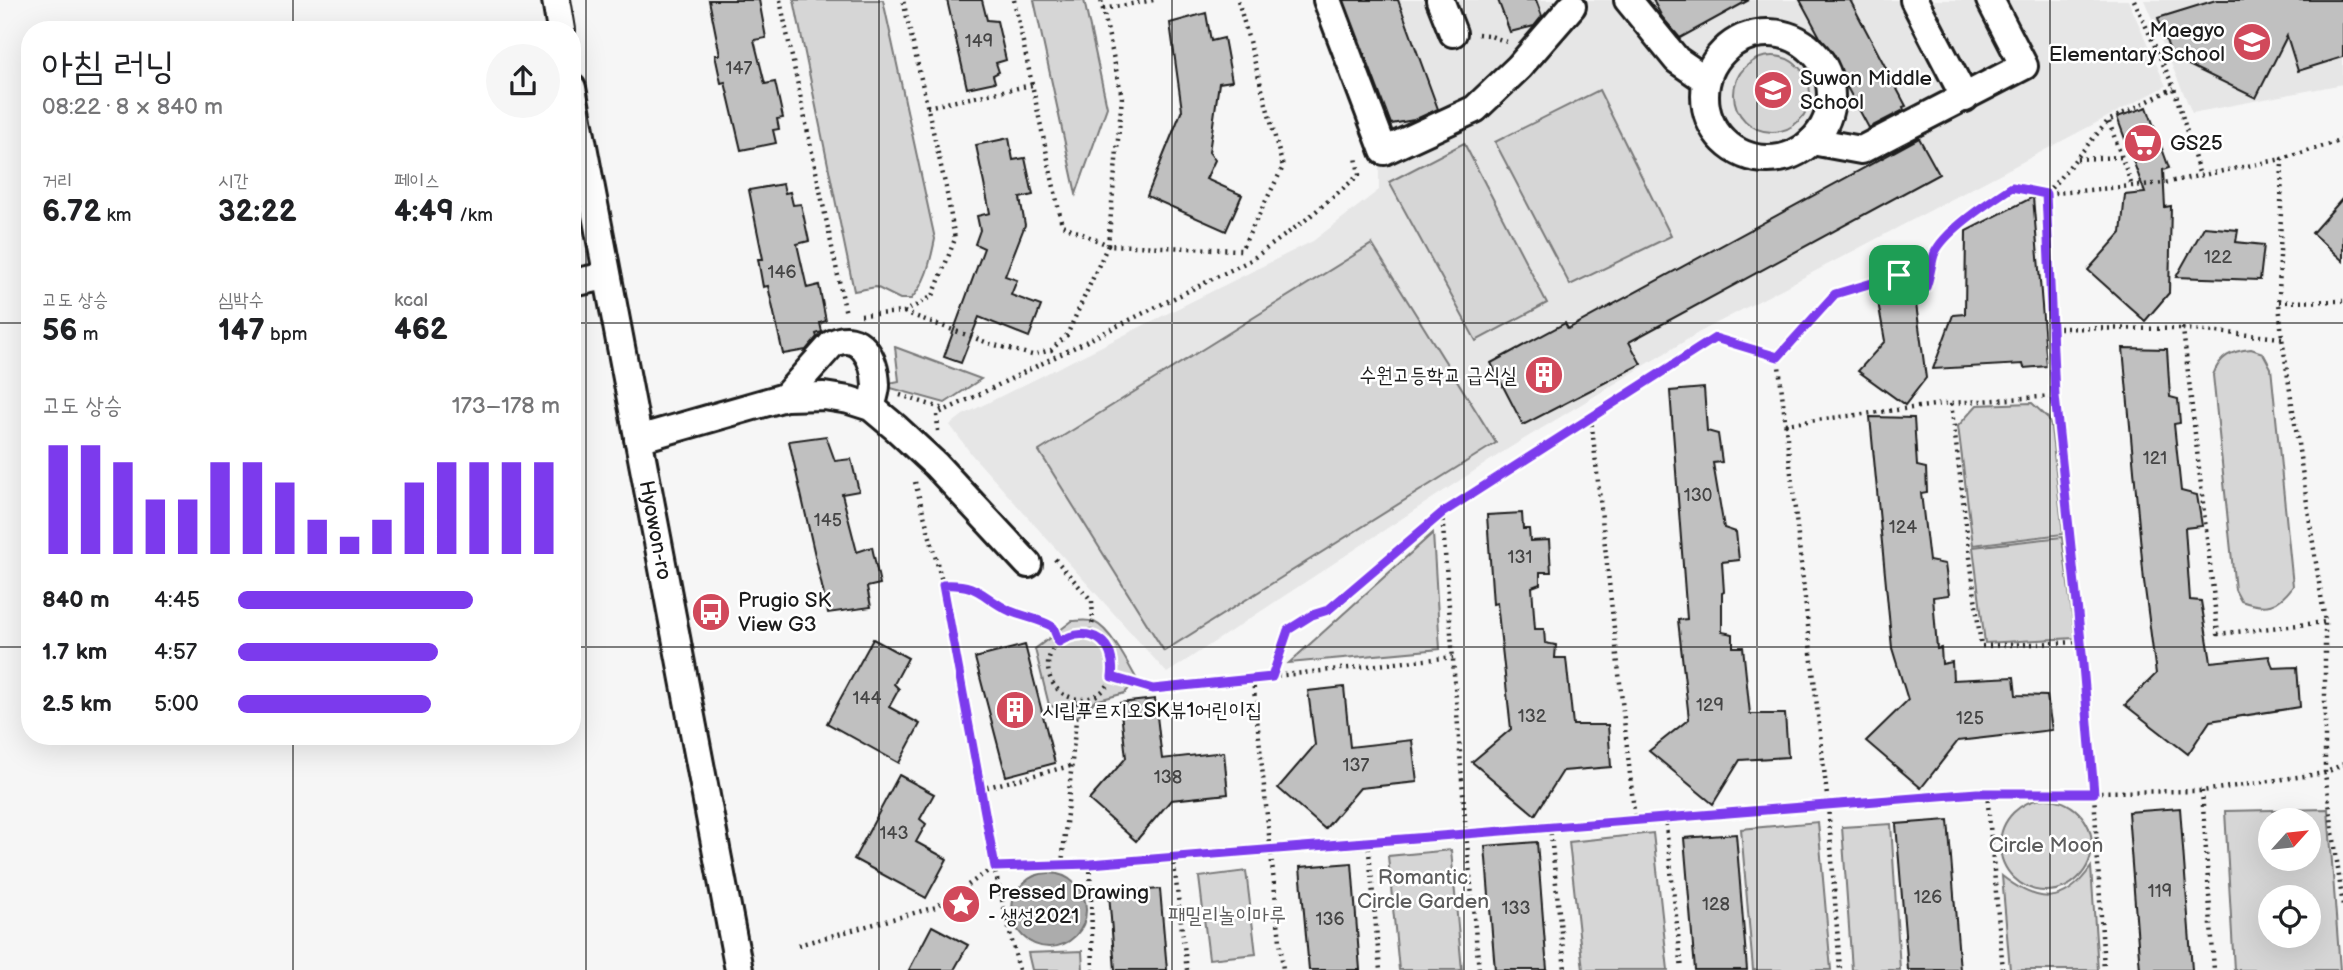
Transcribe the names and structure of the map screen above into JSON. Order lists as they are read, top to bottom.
{
  "streets": {
    "street": ["Hyowon-ro"]
  },
  "parks": ["Circle Moon", "Romantic Circle Garden", "패밀리놀이마루"],
  "places": {
    "school or university": ["Maegyo Elementary School", "Suwon Middle School"],
    "supermarket": ["GS25"],
    "building": ["수원고등학교 급식실", "시립푸르지오SK뷰1어린이집"],
    "bus stop": ["Prugio SK View G3"],
    "place": ["Pressed Drawing - 생성2021"]
  },
  "house_numbers": [
    "149",
    "147",
    "122",
    "146",
    "121",
    "130",
    "145",
    "124",
    "131",
    "144",
    "129",
    "132",
    "125",
    "137",
    "138",
    "143",
    "119",
    "126",
    "128",
    "133",
    "136"
  ],
  "north": "top right",
  "page": {
    "heading": ["아침 러닝", "08:22 · 8 × 840 m"],
    "stats": [
      ["거리", "6.72 km"],
      ["시간", "32:22"],
      ["페이스", "4:49 /km"],
      ["고도 상승", "56 m"],
      ["심박수", "147 bpm"],
      ["kcal", "462"]
    ],
    "chart": ["고도 상승", "173–178 m"],
    "list": [
      {
        "name": "840 m",
        "note": "4:45"
      },
      {
        "name": "1.7 km",
        "note": "4:57"
      },
      {
        "name": "2.5 km",
        "note": "5:00"
      }
    ]
  }
}
